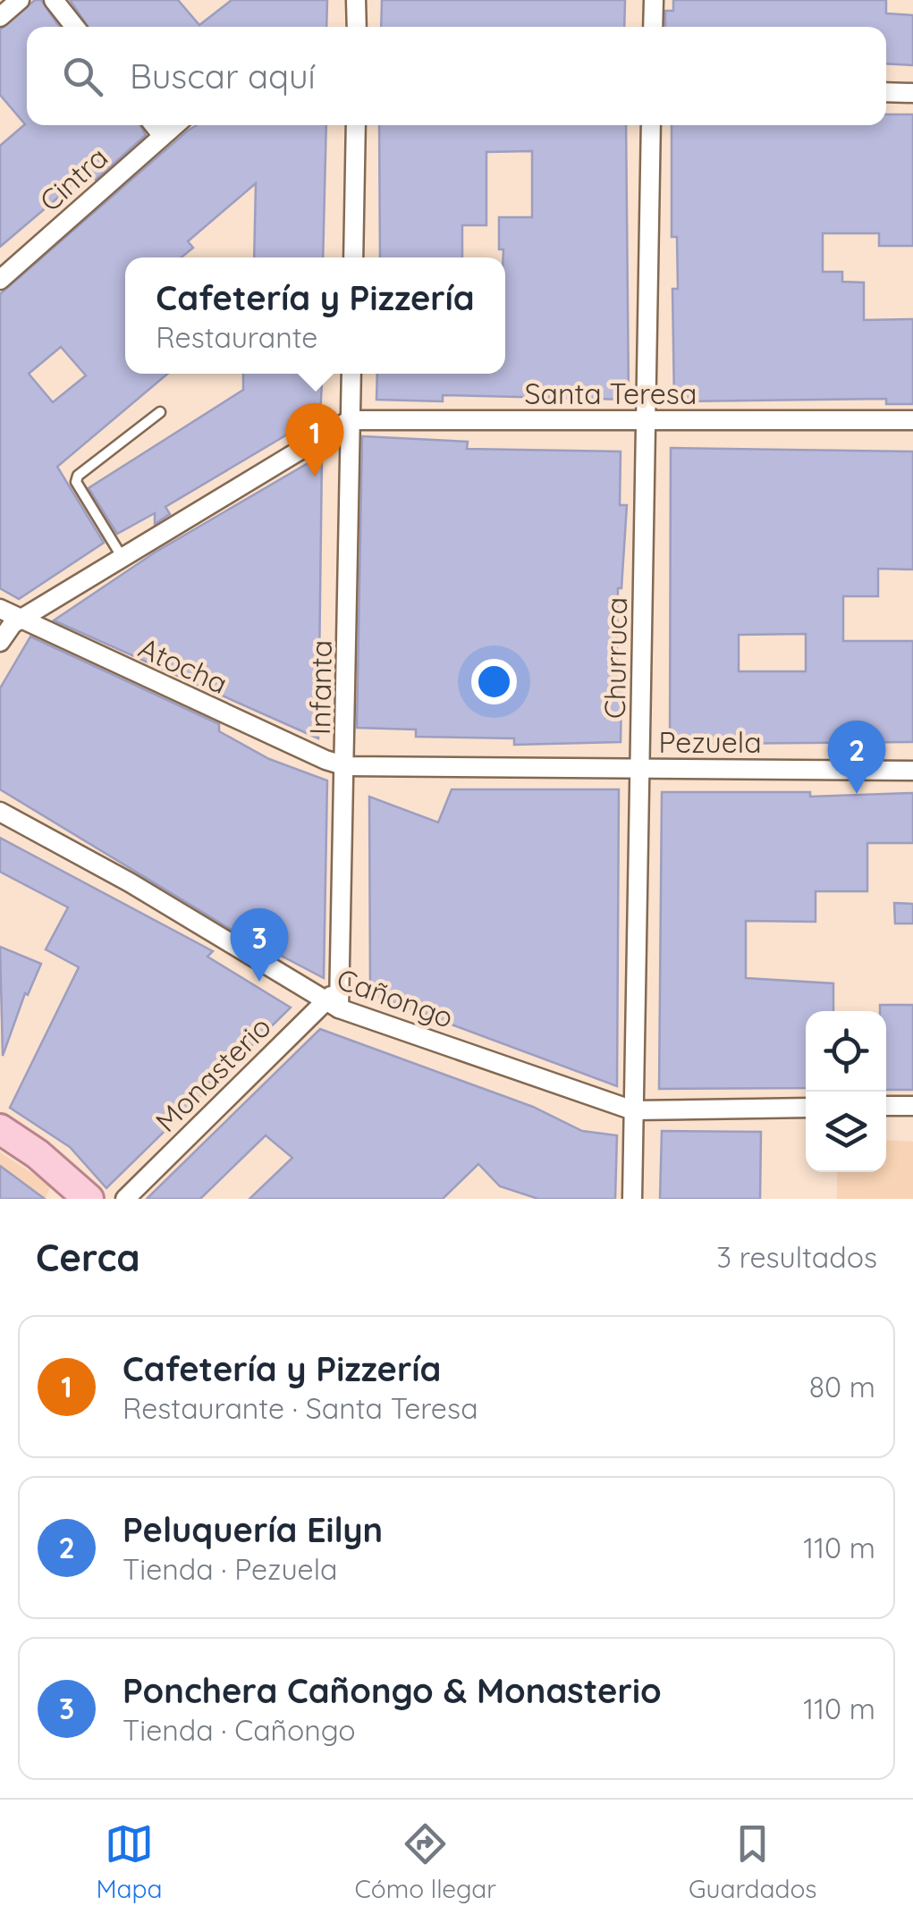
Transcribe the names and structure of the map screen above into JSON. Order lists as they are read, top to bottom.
{
  "streets": {
    "street": [
      "Cintra",
      "Santa Teresa",
      "Churruca",
      "Atocha",
      "Infanta",
      "Pezuela",
      "Cañongo",
      "Monasterio"
    ]
  },
  "crossings": [
    ["Santa Teresa", "Churruca"],
    ["Santa Teresa", "Infanta"],
    ["Churruca", "Pezuela"],
    ["Churruca", "Cañongo"],
    ["Atocha", "Infanta"],
    ["Atocha", "Pezuela"],
    ["Infanta", "Pezuela"],
    ["Infanta", "Cañongo"],
    ["Infanta", "Monasterio"],
    ["Cañongo", "Monasterio"]
  ],
  "page": {
    "search": "Buscar aquí",
    "popup": ["Cafetería y Pizzería", "Restaurante"],
    "pins": ["1", "2", "3"],
    "heading": ["Cerca", "3 resultados"],
    "list": [
      {
        "mark": "1",
        "name": "Cafetería y Pizzería",
        "note": "Restaurante · Santa Teresa",
        "value": "80 m"
      },
      {
        "mark": "2",
        "name": "Peluquería Eilyn",
        "note": "Tienda · Pezuela",
        "value": "110 m"
      },
      {
        "mark": "3",
        "name": "Ponchera Cañongo & Monasterio",
        "note": "Tienda · Cañongo",
        "value": "110 m"
      }
    ],
    "nav": ["Mapa", "Cómo llegar", "Guardados"]
  }
}
